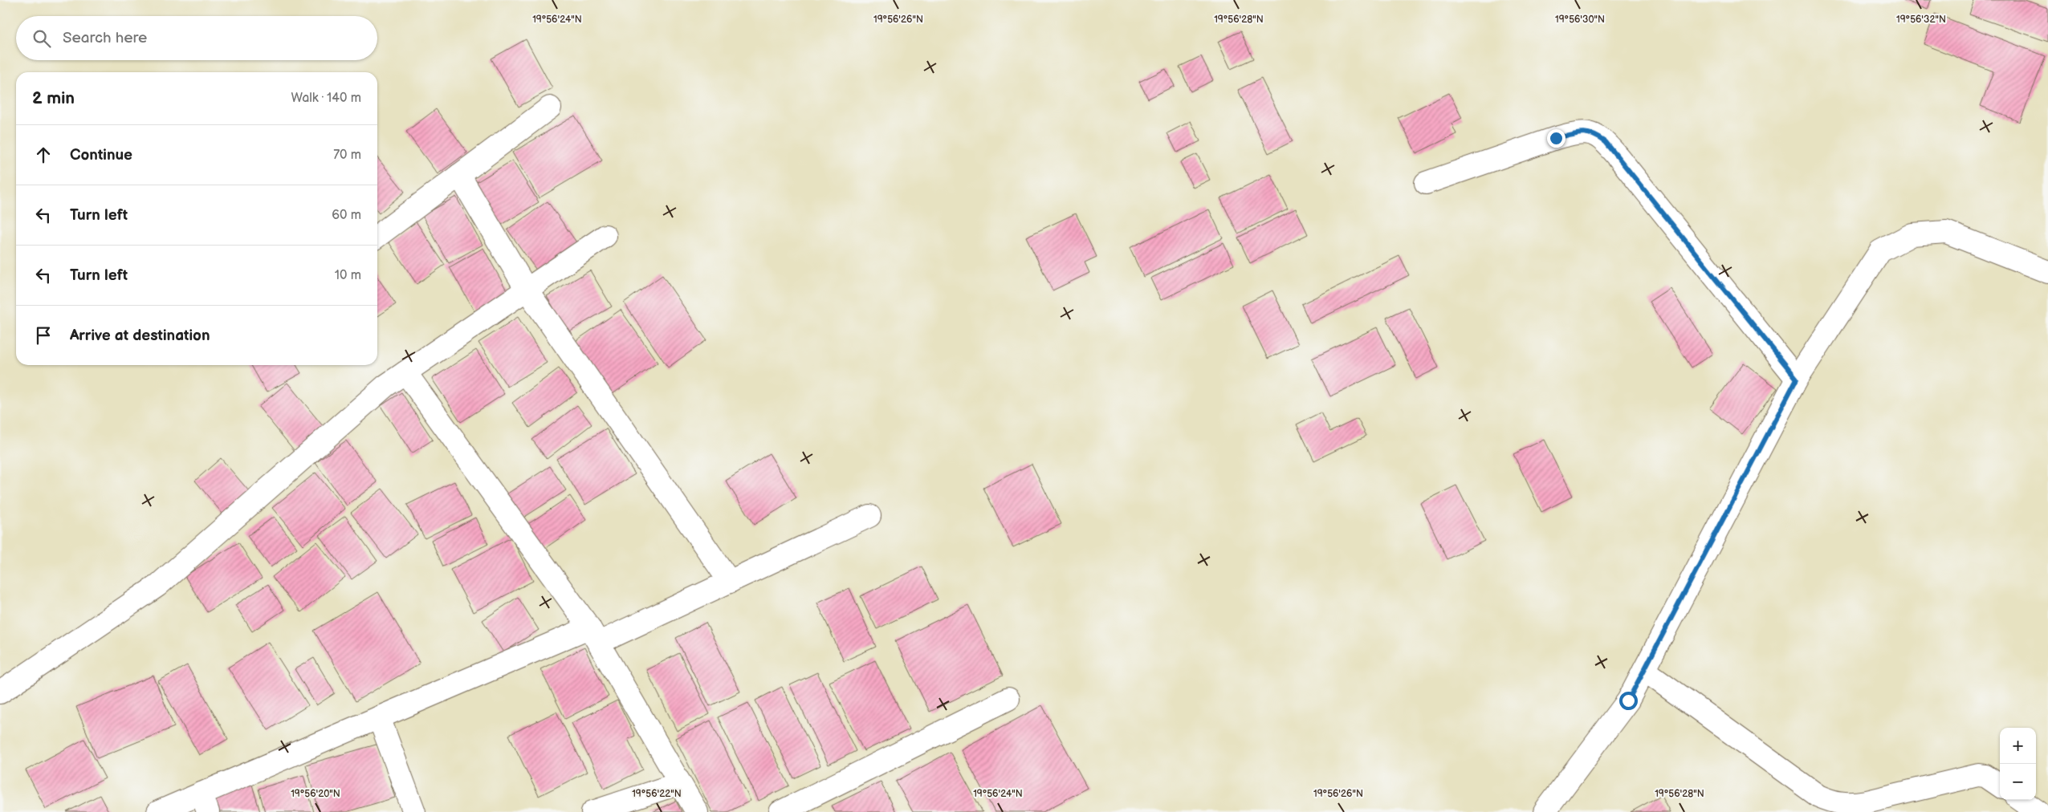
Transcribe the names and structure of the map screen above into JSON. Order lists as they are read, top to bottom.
{
  "page": {
    "search": "Search here",
    "heading": ["2 min", "Walk · 140 m"],
    "list": [
      ["Continue", "70 m"],
      ["Turn left", "60 m"],
      ["Turn left", "10 m"],
      "Arrive at destination"
    ],
    "map_buttons": ["+", "−"]
  },
  "coordinates": [
    "19°56'24\"N",
    "19°56'26\"N",
    "19°56'28\"N",
    "19°56'30\"N",
    "19°56'32\"N",
    "19°56'20\"N",
    "19°56'22\"N"
  ]
}
